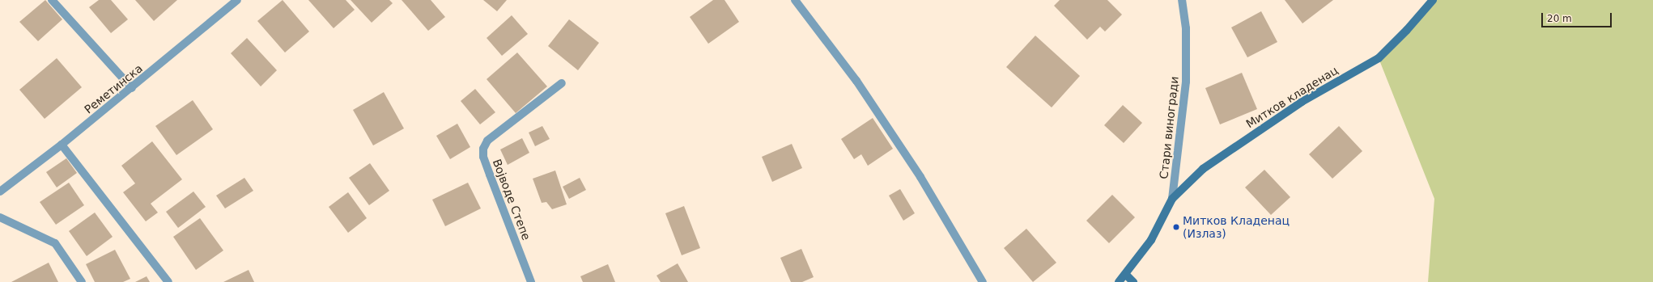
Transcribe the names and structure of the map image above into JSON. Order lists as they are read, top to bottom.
{
  "streets": {
    "street": [
      "Реметинска",
      "Митков кладенац",
      "Стари виногради",
      "Војводе Степе"
    ]
  },
  "crossings": [
    ["Митков кладенац", "Стари виногради"]
  ],
  "places": ["Митков Кладенац (Излаз)"],
  "scale_bar": "20 m"
}
